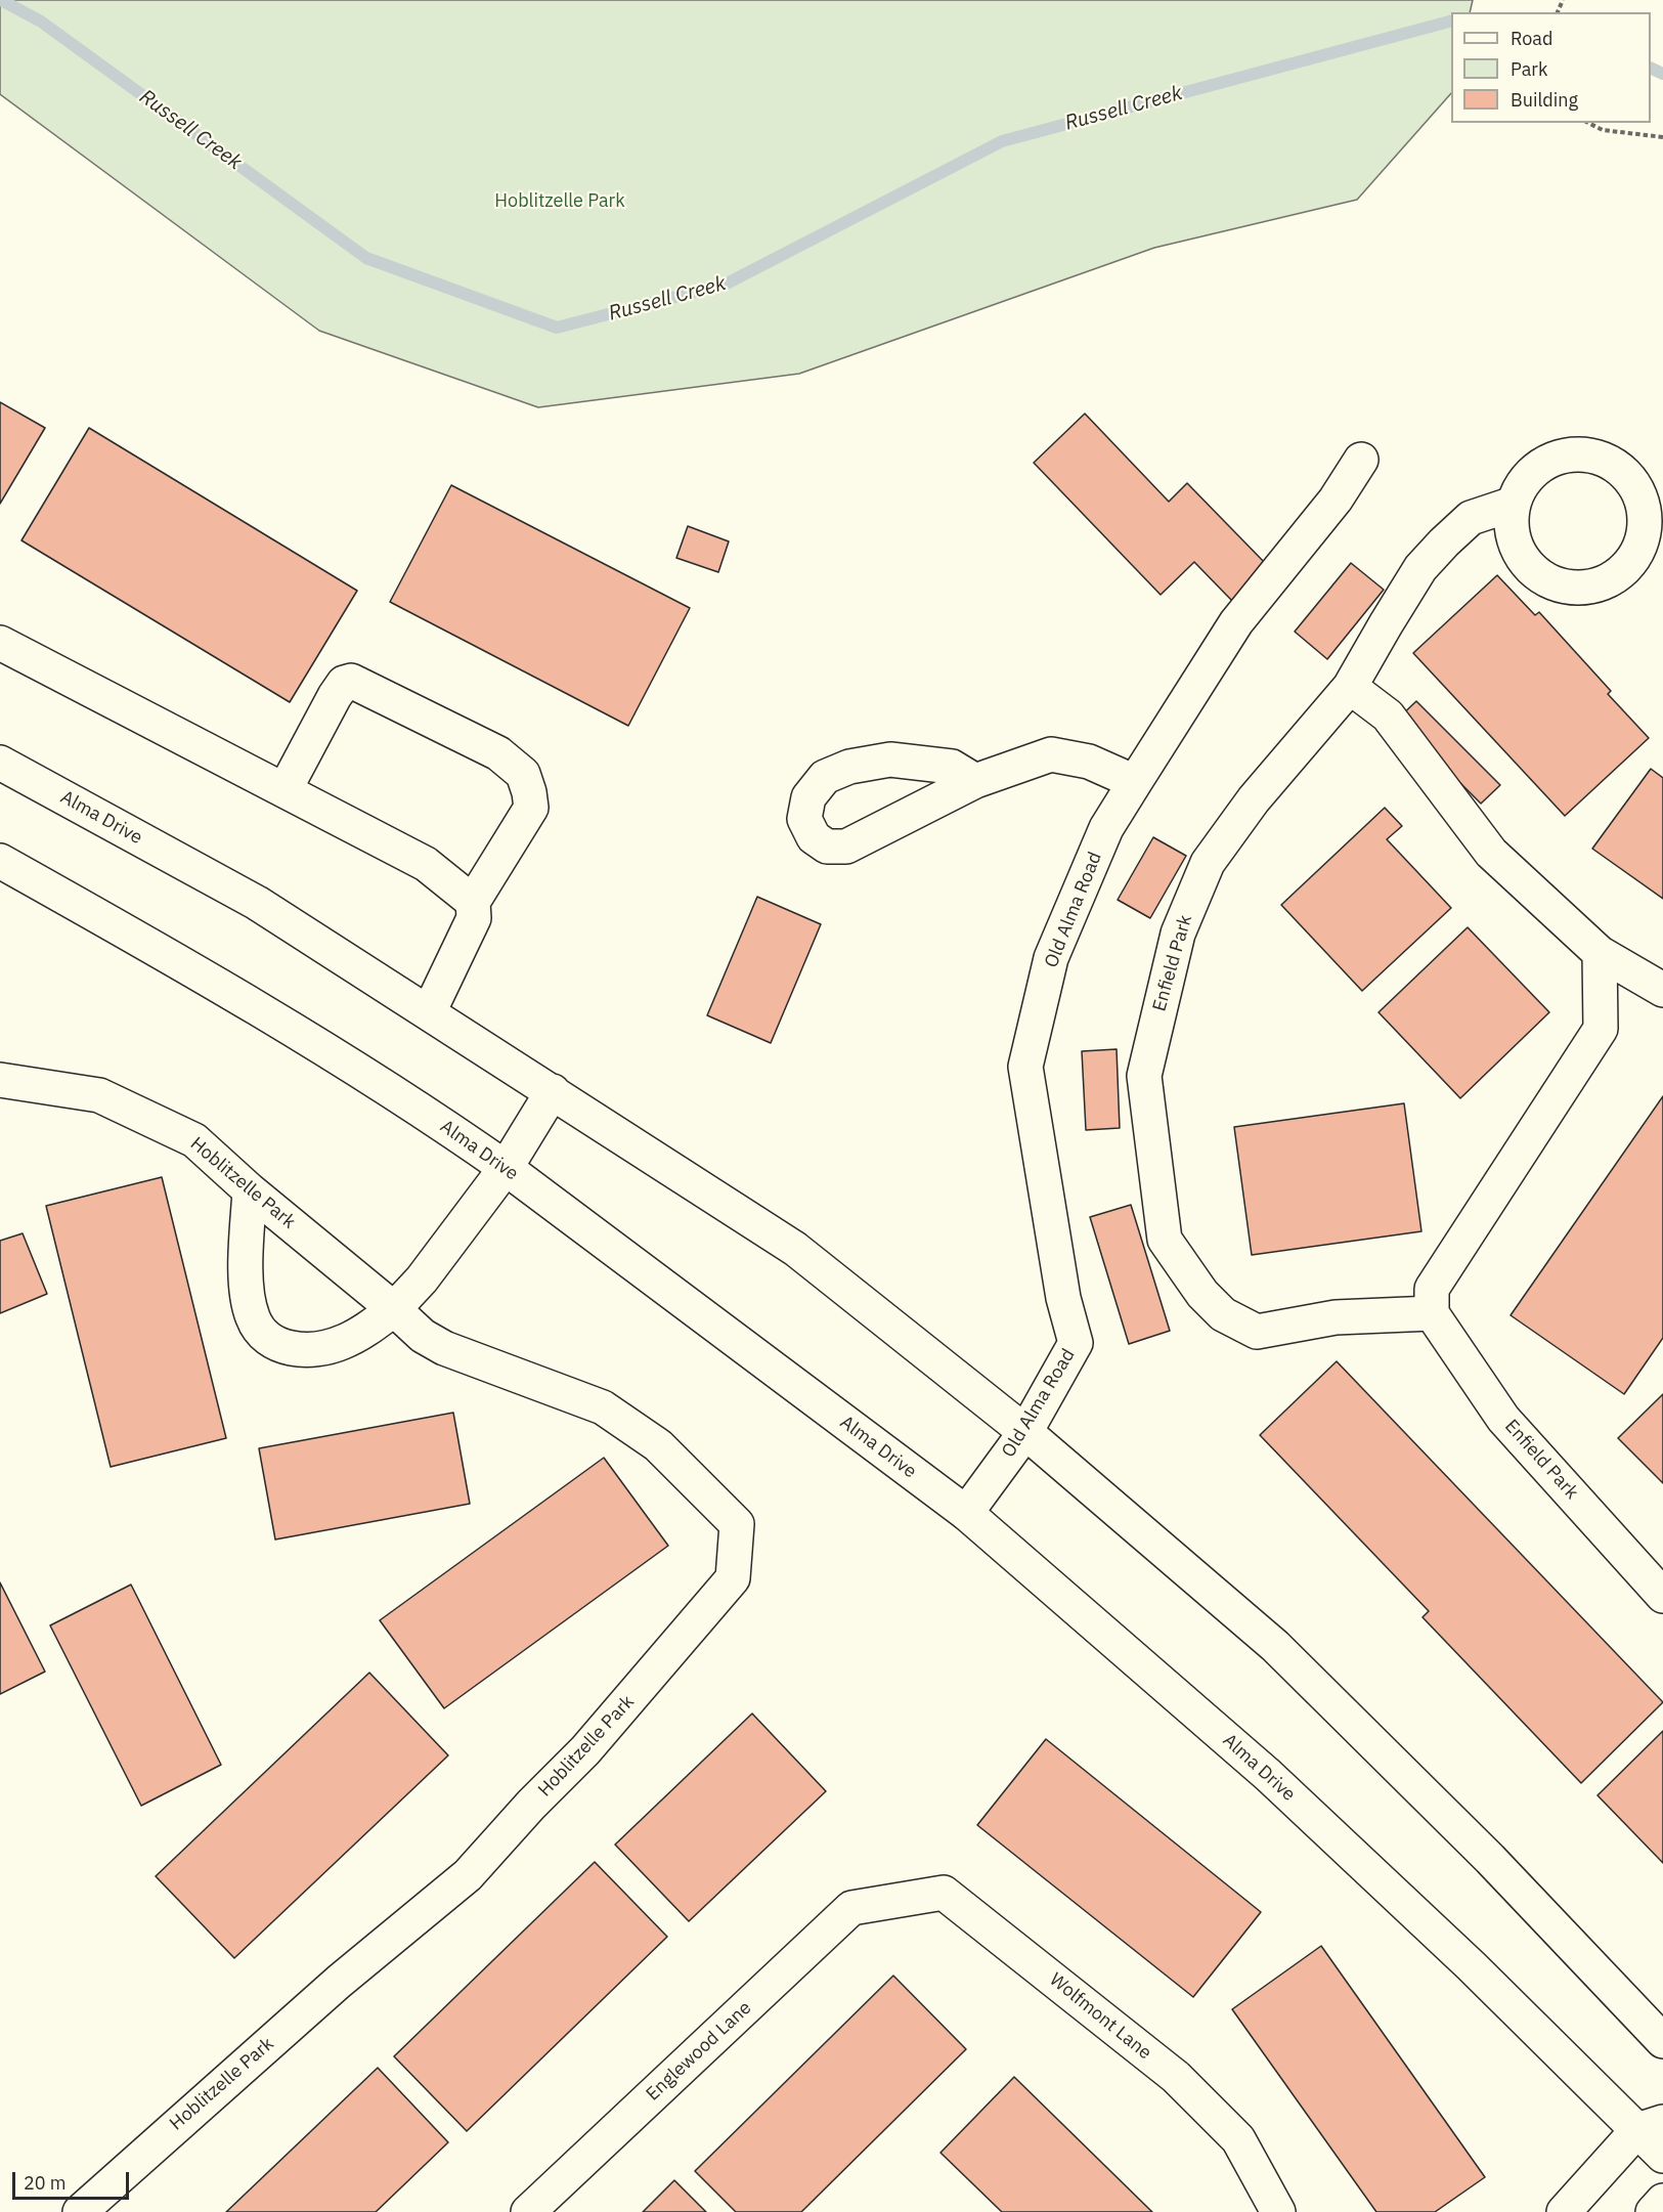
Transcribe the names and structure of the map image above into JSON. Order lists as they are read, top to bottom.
{
  "streets": {
    "main road": [
      "Alma Drive",
      "Old Alma Road",
      "Enfield Park",
      "Hoblitzelle Park",
      "Wolfmont Lane",
      "Englewood Lane"
    ]
  },
  "crossings": [
    ["Alma Drive", "Old Alma Road"],
    ["Wolfmont Lane", "Englewood Lane"]
  ],
  "water": ["Russell Creek"],
  "parks": ["Hoblitzelle Park"],
  "legend": ["Road", "Park", "Building"],
  "scale_bar": "20 m"
}
